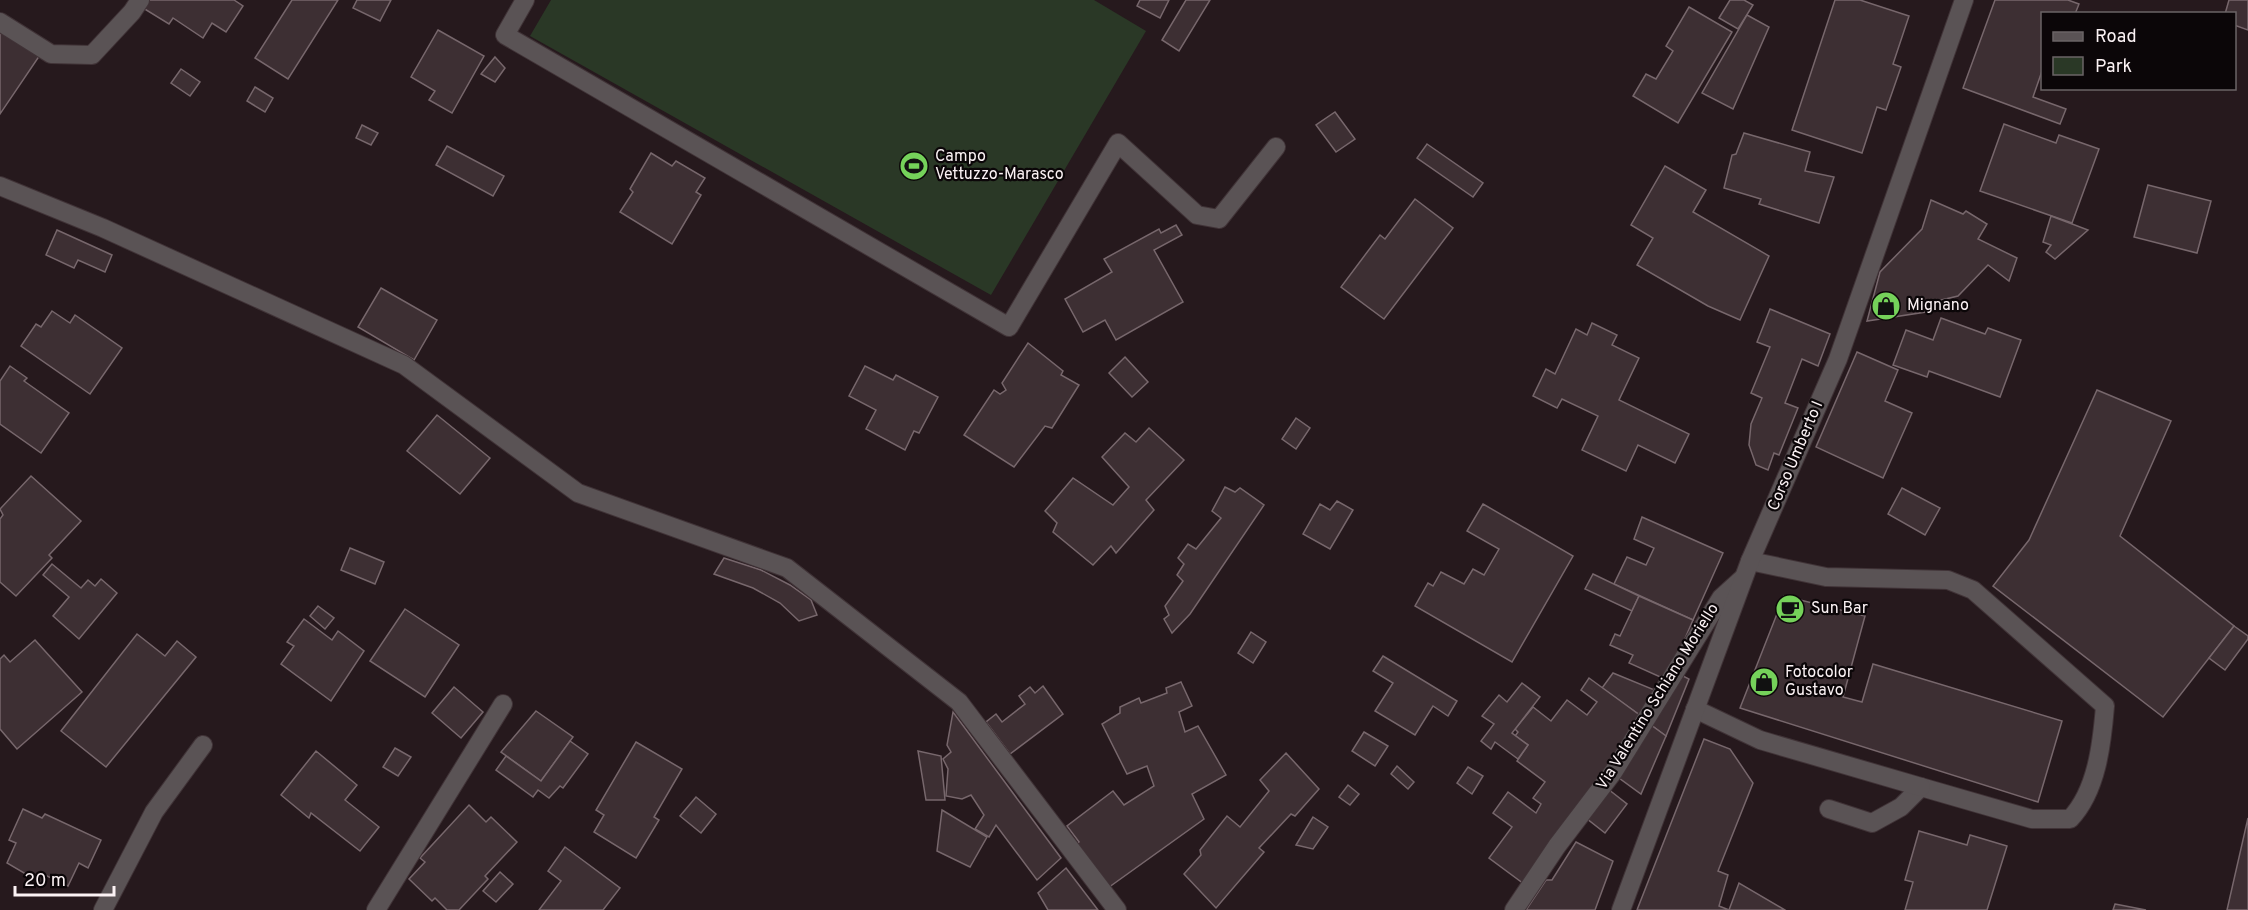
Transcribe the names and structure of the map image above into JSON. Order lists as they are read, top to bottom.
{
  "streets": {
    "street": ["Corso Umberto I", "Via Valentino Schiano Moriello"]
  },
  "crossings": [
    ["Corso Umberto I", "Via Valentino Schiano Moriello"]
  ],
  "places": {
    "sports": ["Campo Vettuzzo-Marasco"],
    "shop": ["Mignano", "Fotocolor Gustavo"],
    "cafe": ["Sun Bar"]
  },
  "legend": ["Road", "Park"],
  "scale_bar": "20 m"
}
